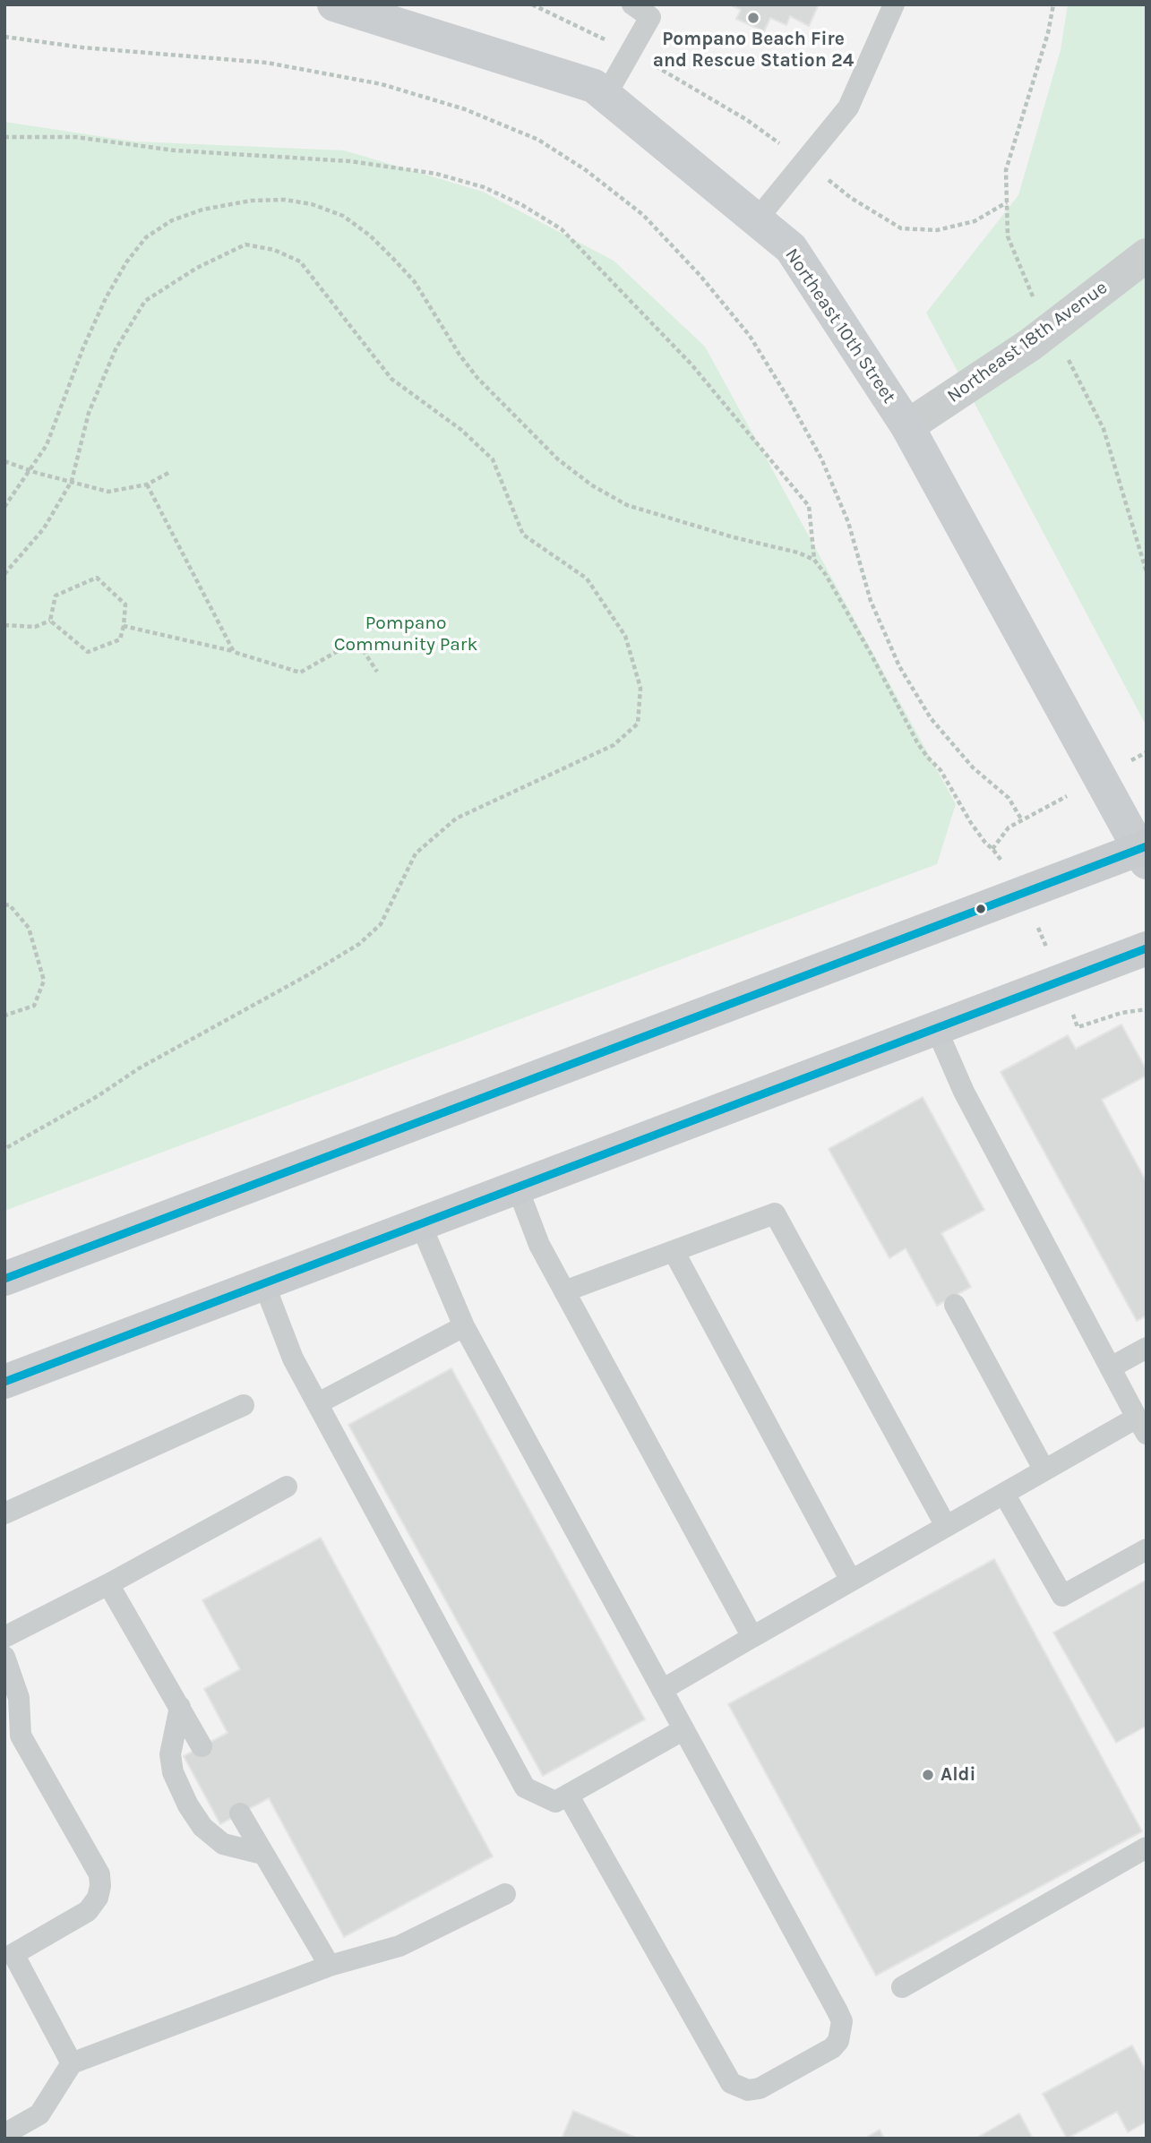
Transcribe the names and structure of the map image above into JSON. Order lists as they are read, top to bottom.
{
  "streets": {
    "street": ["Northeast 10th Street", "Northeast 18th Avenue"]
  },
  "crossings": [
    ["Northeast 10th Street", "Northeast 18th Avenue"]
  ],
  "parks": ["Pompano Community Park"],
  "places": ["Pompano Beach Fire and Rescue Station 24", "Aldi"]
}
